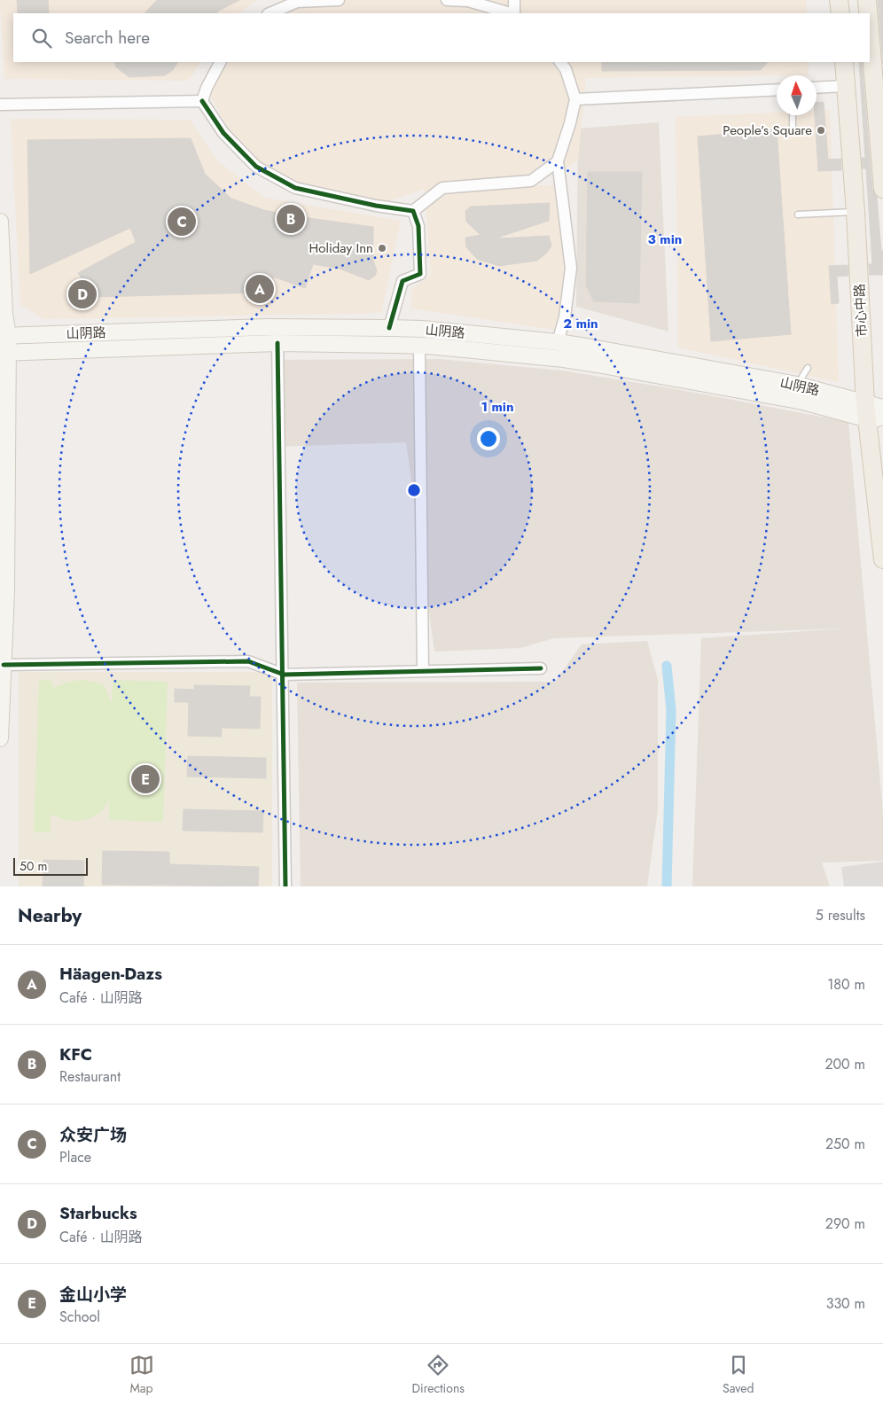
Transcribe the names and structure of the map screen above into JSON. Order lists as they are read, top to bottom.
{
  "streets": {
    "main road": ["市心中路", "山阴路"]
  },
  "crossings": [
    ["市心中路", "山阴路"]
  ],
  "places": ["People’s Square", "Holiday Inn"],
  "scale_bar": "50 m",
  "north": "top",
  "page": {
    "search": "Search here",
    "pins": [
      "B",
      "C",
      "A",
      "D",
      "E"
    ],
    "scale": "50 m",
    "heading": ["Nearby", "5 results"],
    "list": [
      {
        "mark": "A",
        "name": "Häagen-Dazs",
        "note": "Café · 山阴路",
        "value": "180 m"
      },
      {
        "mark": "B",
        "name": "KFC",
        "note": "Restaurant",
        "value": "200 m"
      },
      {
        "mark": "C",
        "name": "众安广场",
        "note": "Place",
        "value": "250 m"
      },
      {
        "mark": "D",
        "name": "Starbucks",
        "note": "Café · 山阴路",
        "value": "290 m"
      },
      {
        "mark": "E",
        "name": "金山小学",
        "note": "School",
        "value": "330 m"
      }
    ],
    "nav": ["Map", "Directions", "Saved"]
  },
  "rings": ["3 min", "2 min", "1 min"]
}
